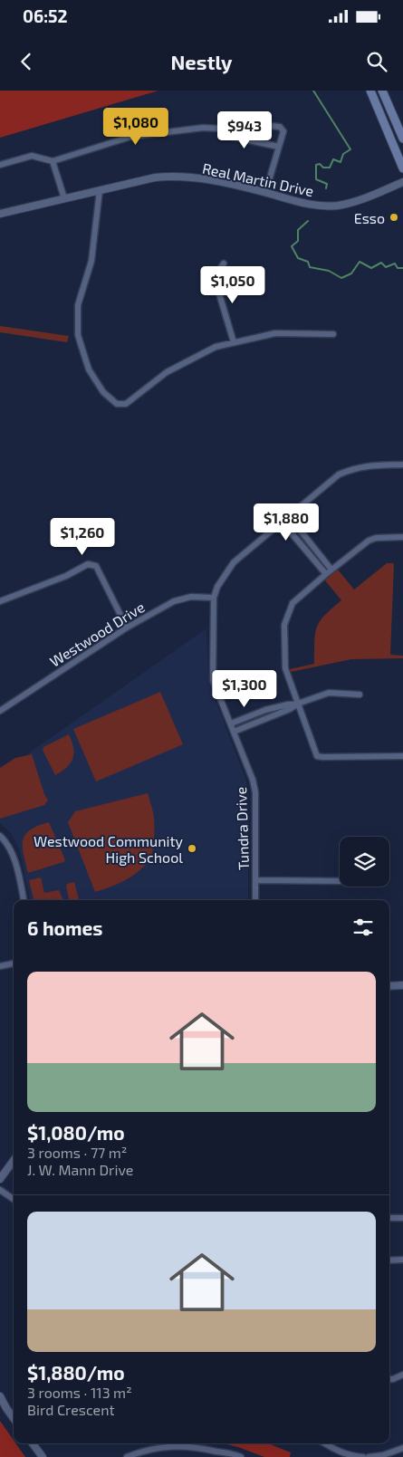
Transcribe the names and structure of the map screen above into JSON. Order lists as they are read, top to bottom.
{
  "streets": {
    "street": ["Real Martin Drive", "Westwood Drive", "Tundra Drive"]
  },
  "crossings": [
    ["Westwood Drive", "Tundra Drive"]
  ],
  "places": ["Esso", "Westwood Community High School"],
  "page": {
    "status": "06:52",
    "header": "Nestly",
    "price": [
      "$1,080",
      "$943",
      "$1,050",
      "$1,880",
      "$1,260",
      "$1,300"
    ],
    "heading": "6 homes",
    "list": [
      {
        "name": "$1,080/mo",
        "note": "3 rooms · 77 m² · J. W. Mann Drive"
      },
      {
        "name": "$1,880/mo",
        "note": "3 rooms · 113 m² · Bird Crescent"
      }
    ]
  }
}
